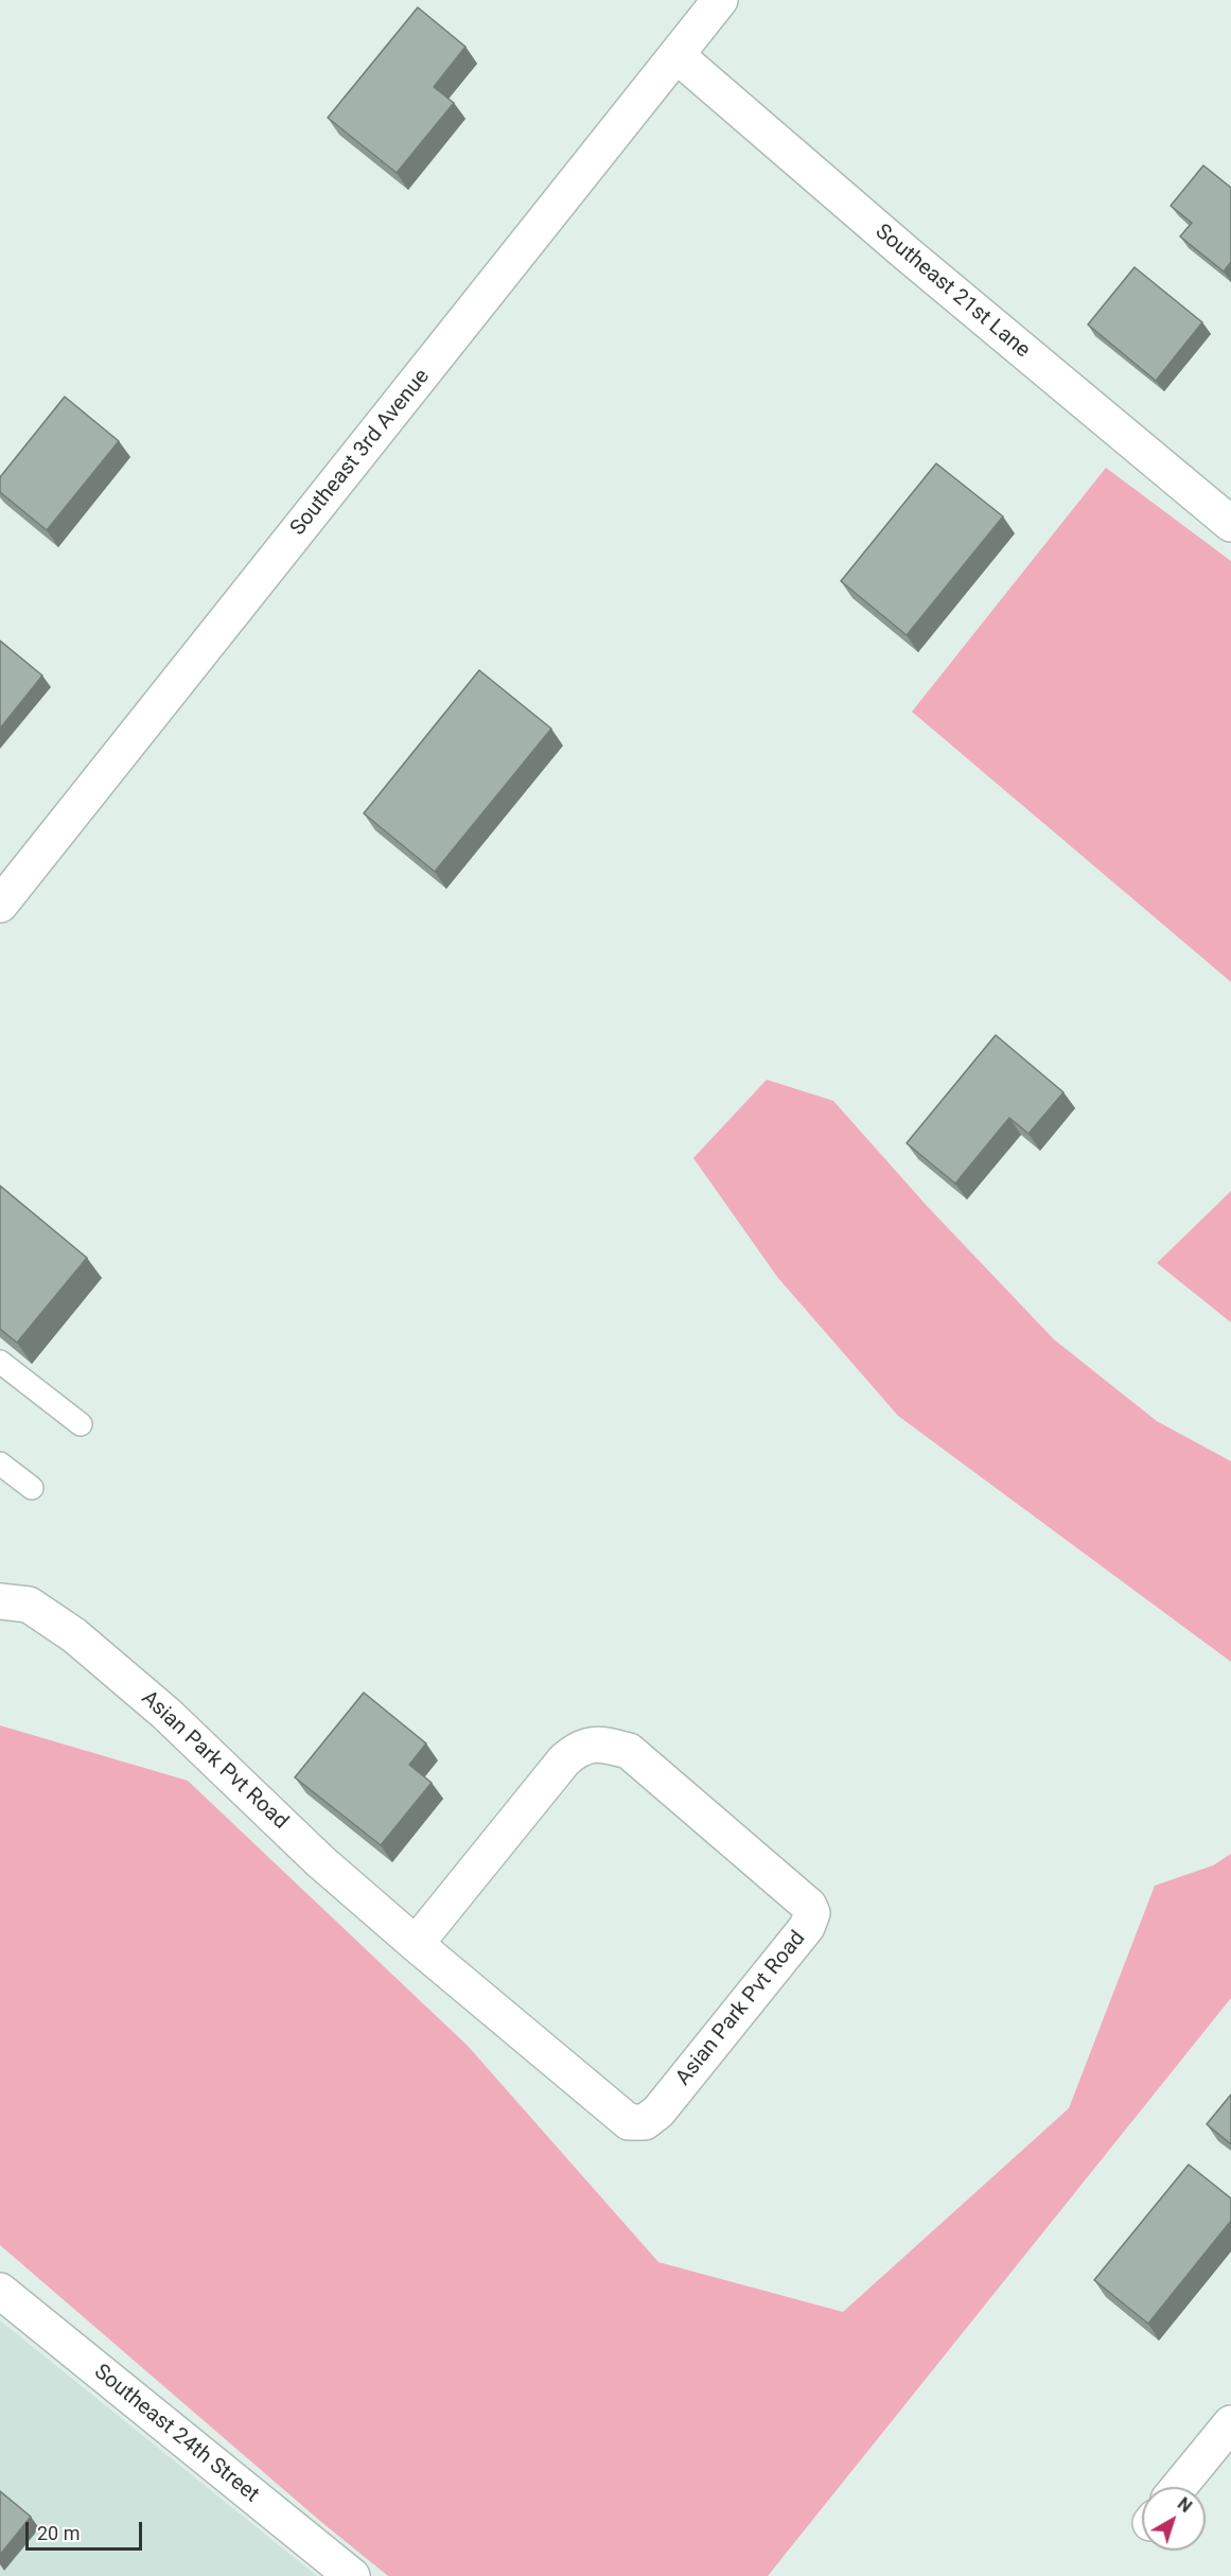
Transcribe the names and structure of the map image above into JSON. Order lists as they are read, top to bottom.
{
  "streets": {
    "street": [
      "Southeast 21st Lane",
      "Southeast 3rd Avenue",
      "Asian Park Pvt Road",
      "Southeast 24th Street"
    ]
  },
  "crossings": [
    ["Southeast 21st Lane", "Southeast 3rd Avenue"]
  ],
  "scale_bar": "20 m",
  "north": "top right"
}
